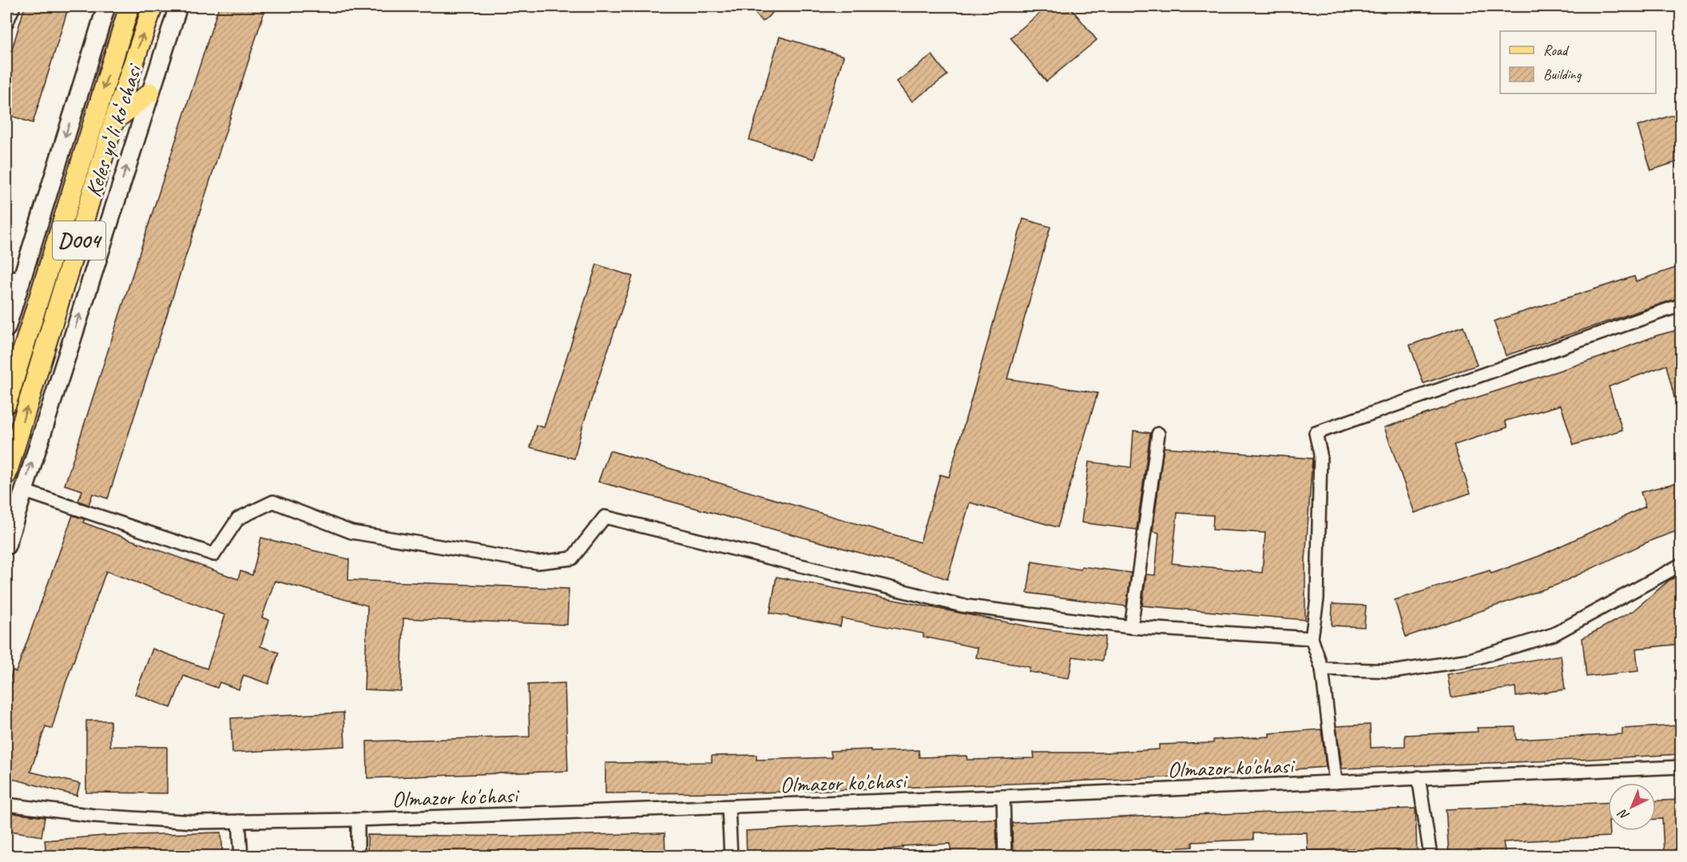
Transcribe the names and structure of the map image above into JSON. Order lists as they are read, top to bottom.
{
  "streets": {
    "main road": ["Keles yoʻli koʻchasi", "D004"],
    "street": ["Olmazor ko'chasi"]
  },
  "legend": ["Road", "Building"],
  "north": "bottom left"
}
